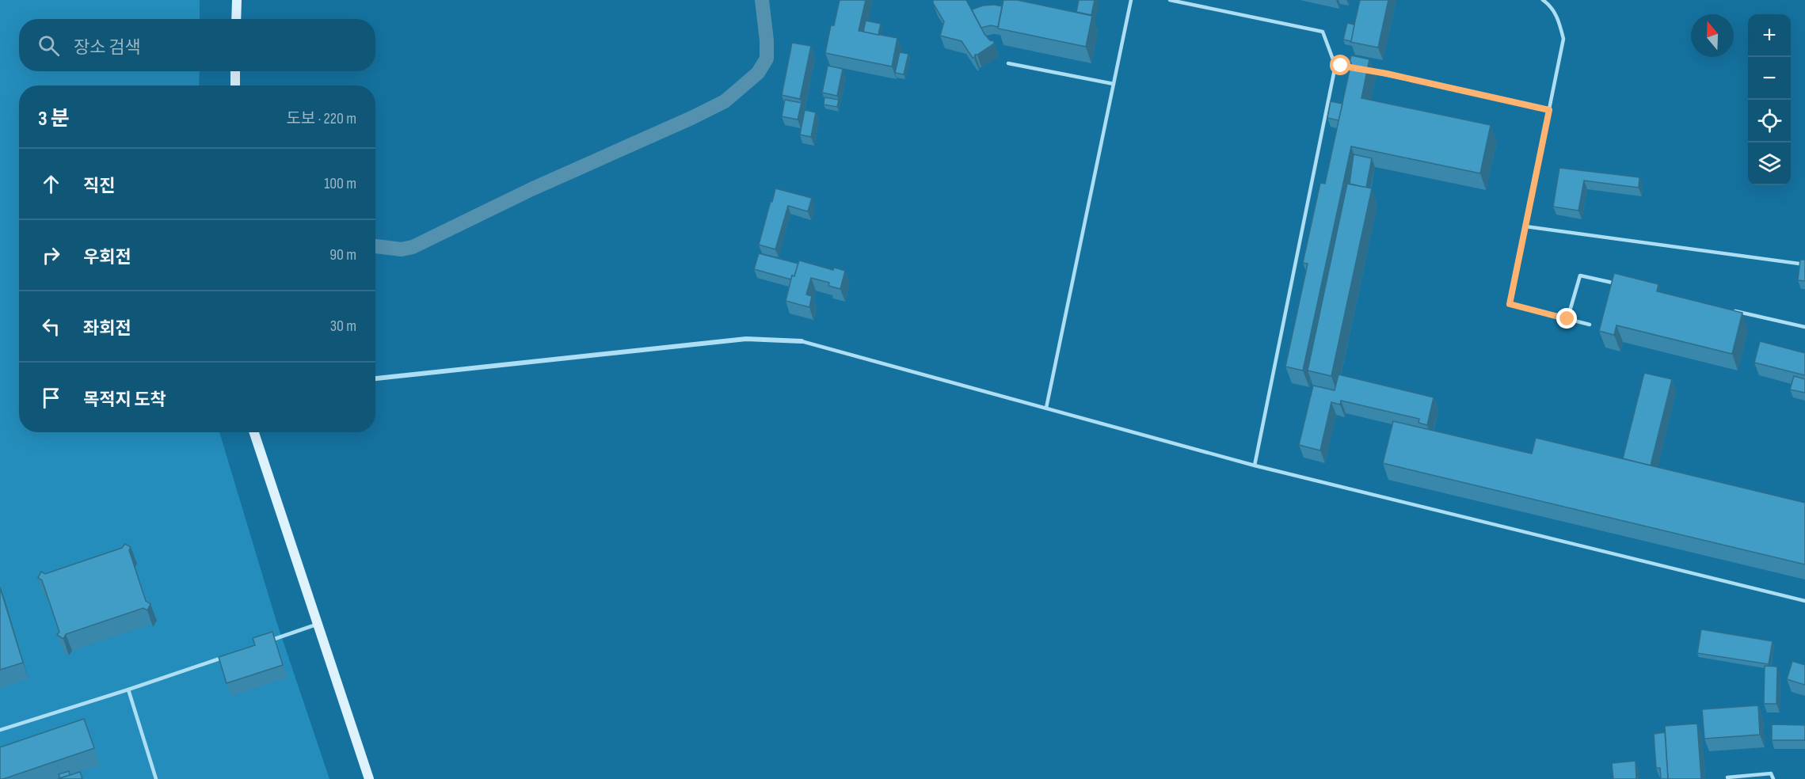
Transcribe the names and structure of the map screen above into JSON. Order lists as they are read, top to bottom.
{
  "north": "top",
  "page": {
    "map_buttons": ["+", "−"],
    "search": "장소 검색",
    "heading": ["3 분", "도보 · 220 m"],
    "list": [
      ["직진", "100 m"],
      ["우회전", "90 m"],
      ["좌회전", "30 m"],
      "목적지 도착"
    ]
  }
}
